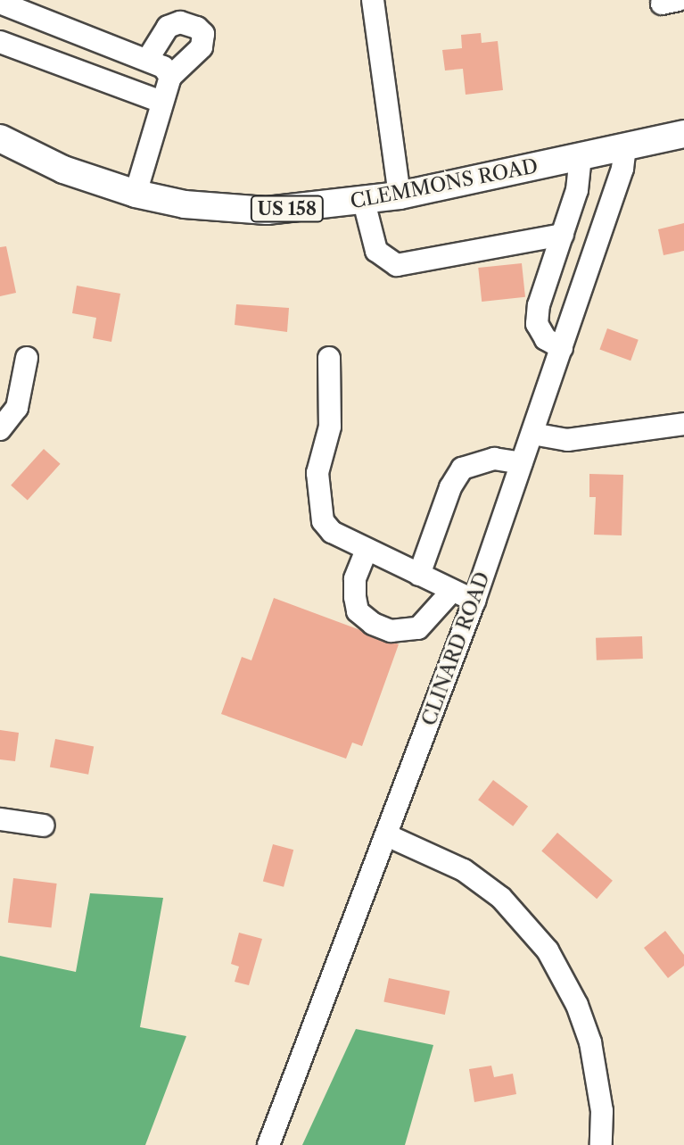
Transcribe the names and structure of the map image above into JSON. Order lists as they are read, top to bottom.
{
  "streets": {
    "main road": ["CLEMMONS ROAD", "US 158"],
    "street": ["CLINARD ROAD"]
  },
  "crossings": [
    ["CLEMMONS ROAD", "CLINARD ROAD"]
  ]
}
